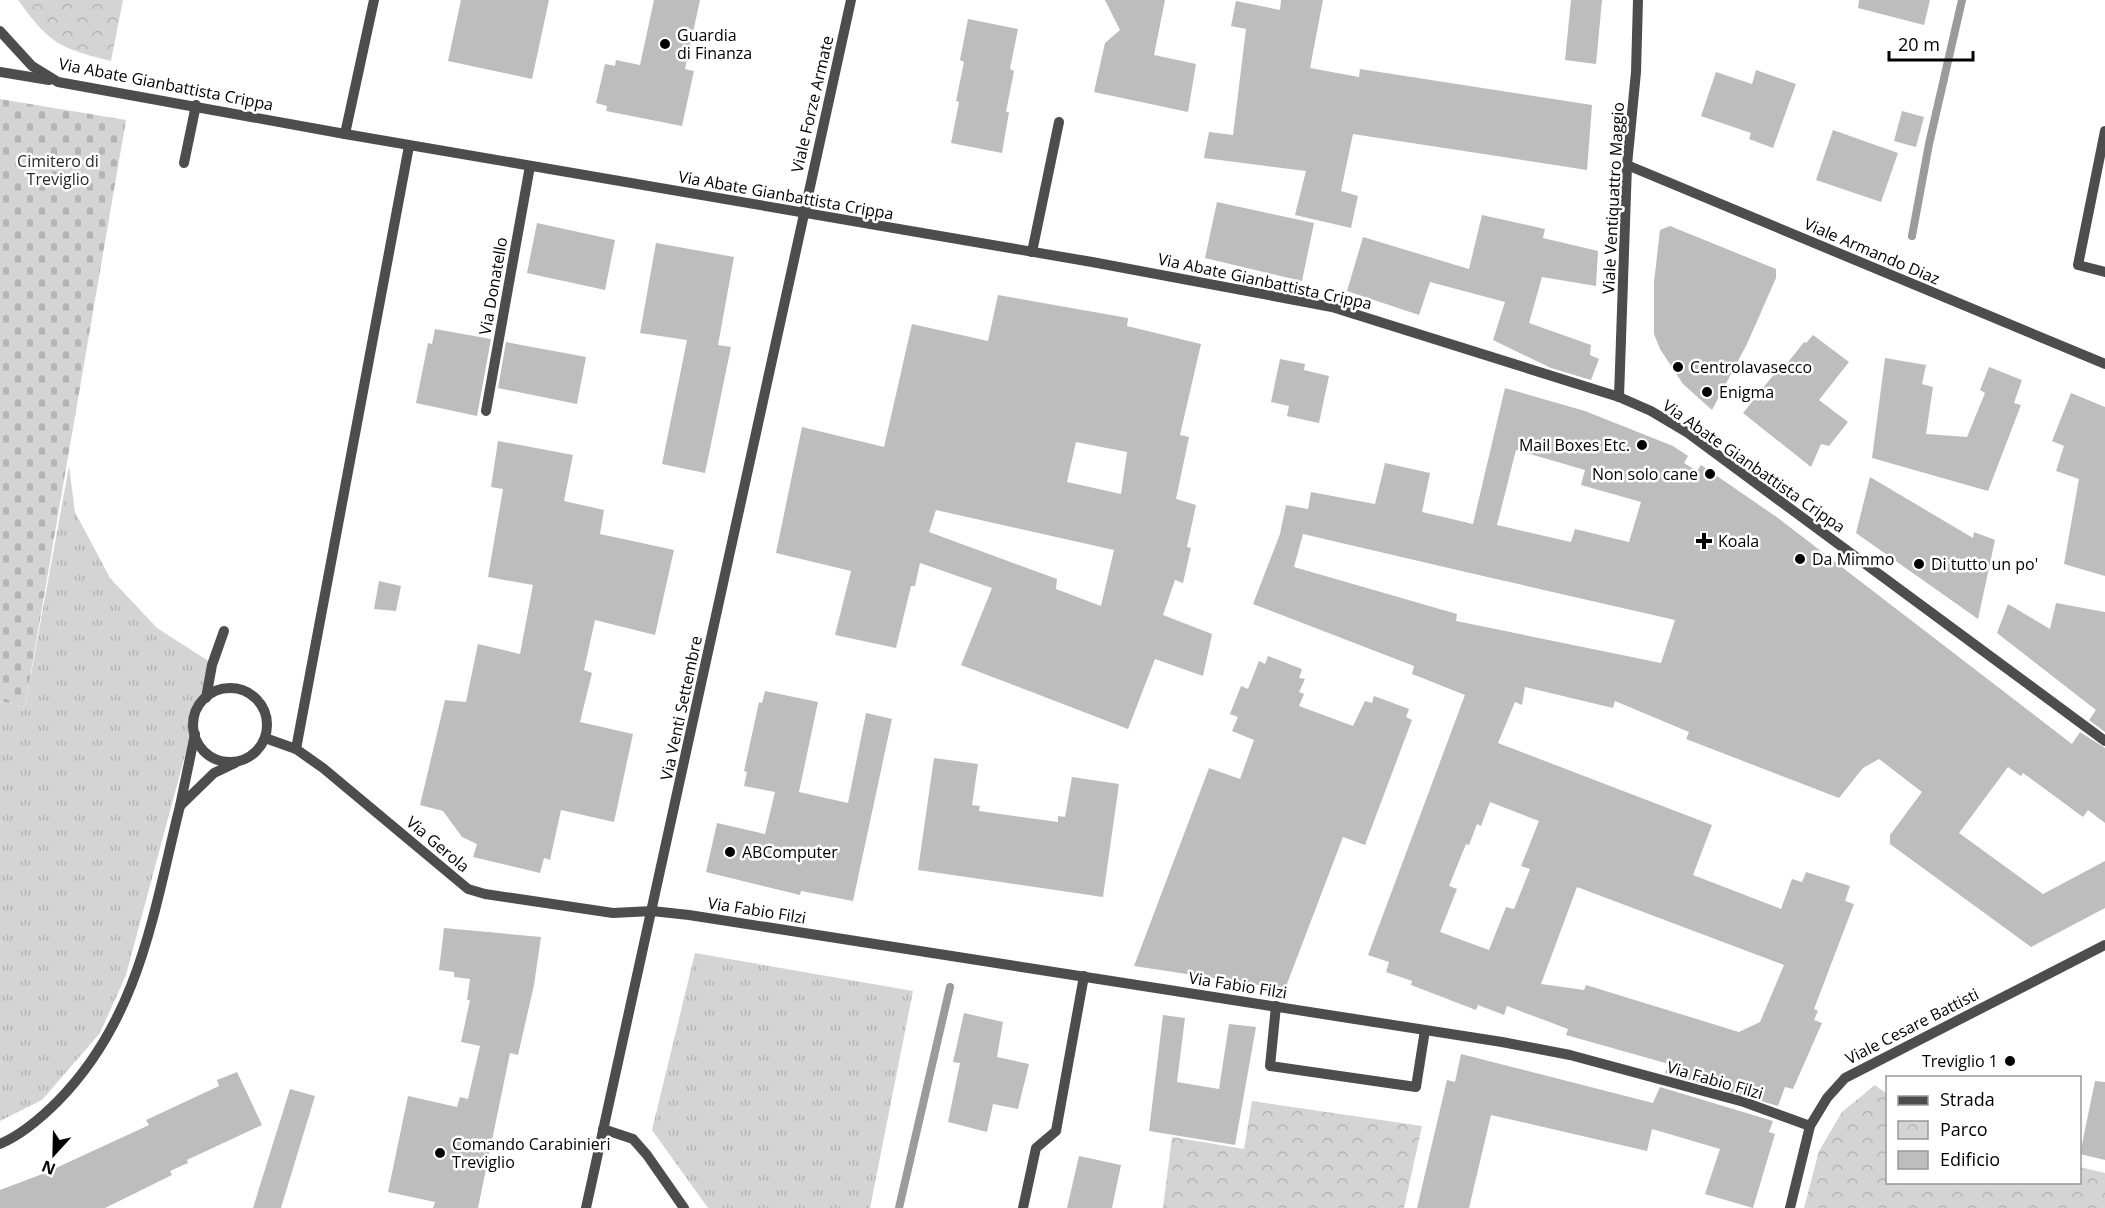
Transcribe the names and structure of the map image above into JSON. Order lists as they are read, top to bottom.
{
  "streets": {
    "street": [
      "Via Abate Gianbattista Crippa",
      "Viale Forze Armate",
      "Viale Ventiquattro Maggio",
      "Viale Armando Diaz",
      "Via Donatello",
      "Via Venti Settembre",
      "Via Gerola",
      "Via Fabio Filzi",
      "Viale Cesare Battisti"
    ]
  },
  "crossings": [
    ["Via Abate Gianbattista Crippa", "Viale Forze Armate"],
    ["Via Abate Gianbattista Crippa", "Viale Ventiquattro Maggio"],
    ["Via Abate Gianbattista Crippa", "Via Donatello"],
    ["Via Abate Gianbattista Crippa", "Via Venti Settembre"],
    ["Viale Forze Armate", "Via Venti Settembre"],
    ["Viale Ventiquattro Maggio", "Viale Armando Diaz"],
    ["Via Venti Settembre", "Via Gerola"],
    ["Via Venti Settembre", "Via Fabio Filzi"],
    ["Via Gerola", "Via Fabio Filzi"],
    ["Via Fabio Filzi", "Viale Cesare Battisti"]
  ],
  "parks": ["Cimitero di Treviglio"],
  "places": {
    "other": [
      "Guardia di Finanza",
      "Centrolavasecco",
      "Enigma",
      "Mail Boxes Etc.",
      "Non solo cane",
      "Da Mimmo",
      "Di tutto un po'",
      "ABComputer",
      "Treviglio 1",
      "Comando Carabinieri Treviglio"
    ],
    "health": ["Koala"]
  },
  "legend": ["Strada", "Parco", "Edificio"],
  "scale_bar": "20 m",
  "north": "bottom"
}
